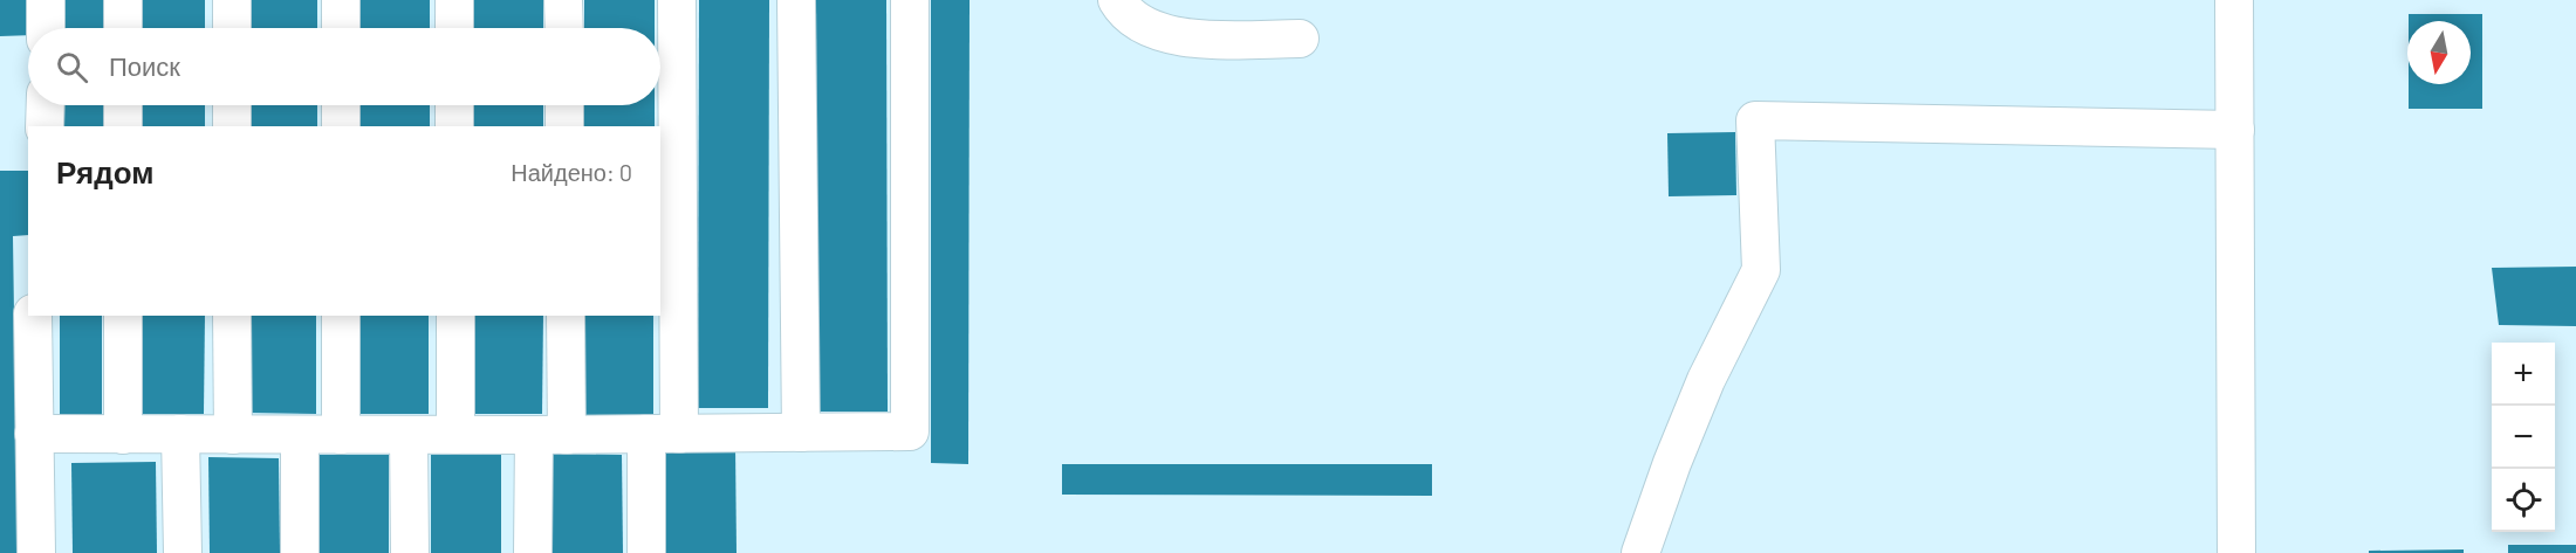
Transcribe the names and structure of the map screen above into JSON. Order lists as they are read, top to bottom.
{
  "north": "bottom",
  "page": {
    "search": "Поиск",
    "heading": ["Рядом", "Найдено: 0"],
    "map_buttons": ["+", "−"]
  }
}
